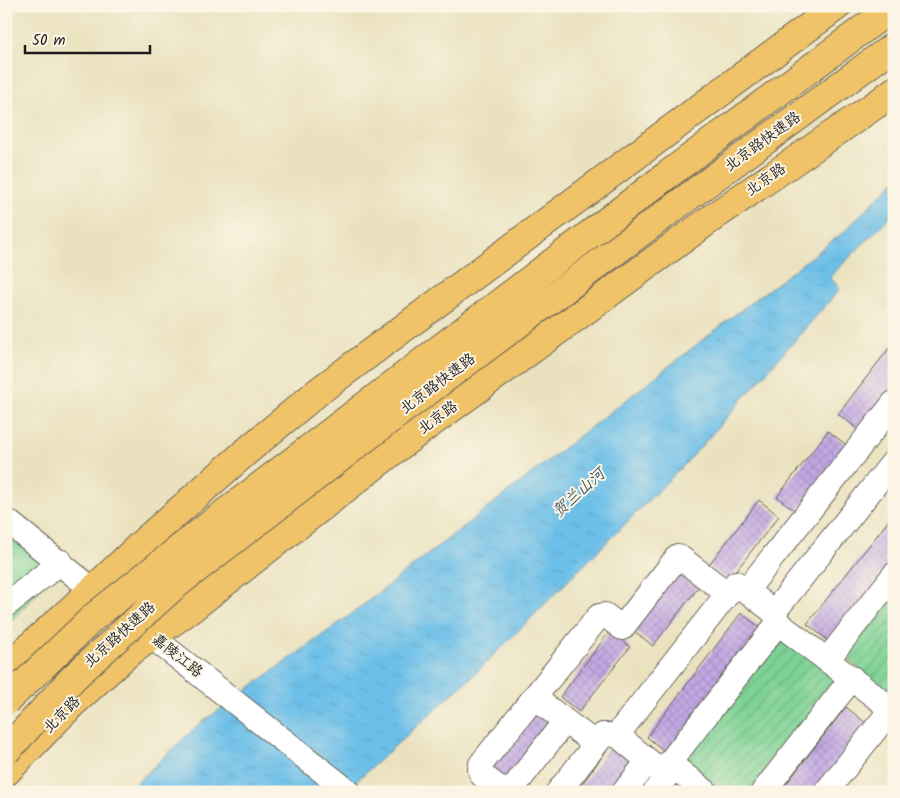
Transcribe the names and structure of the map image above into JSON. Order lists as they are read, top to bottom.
{
  "streets": {
    "main road": ["北京路快速路", "北京路"],
    "street": ["嘉陵江路"]
  },
  "crossings": [
    ["北京路", "嘉陵江路"]
  ],
  "water": ["贺兰山河"],
  "scale_bar": "50 m"
}
